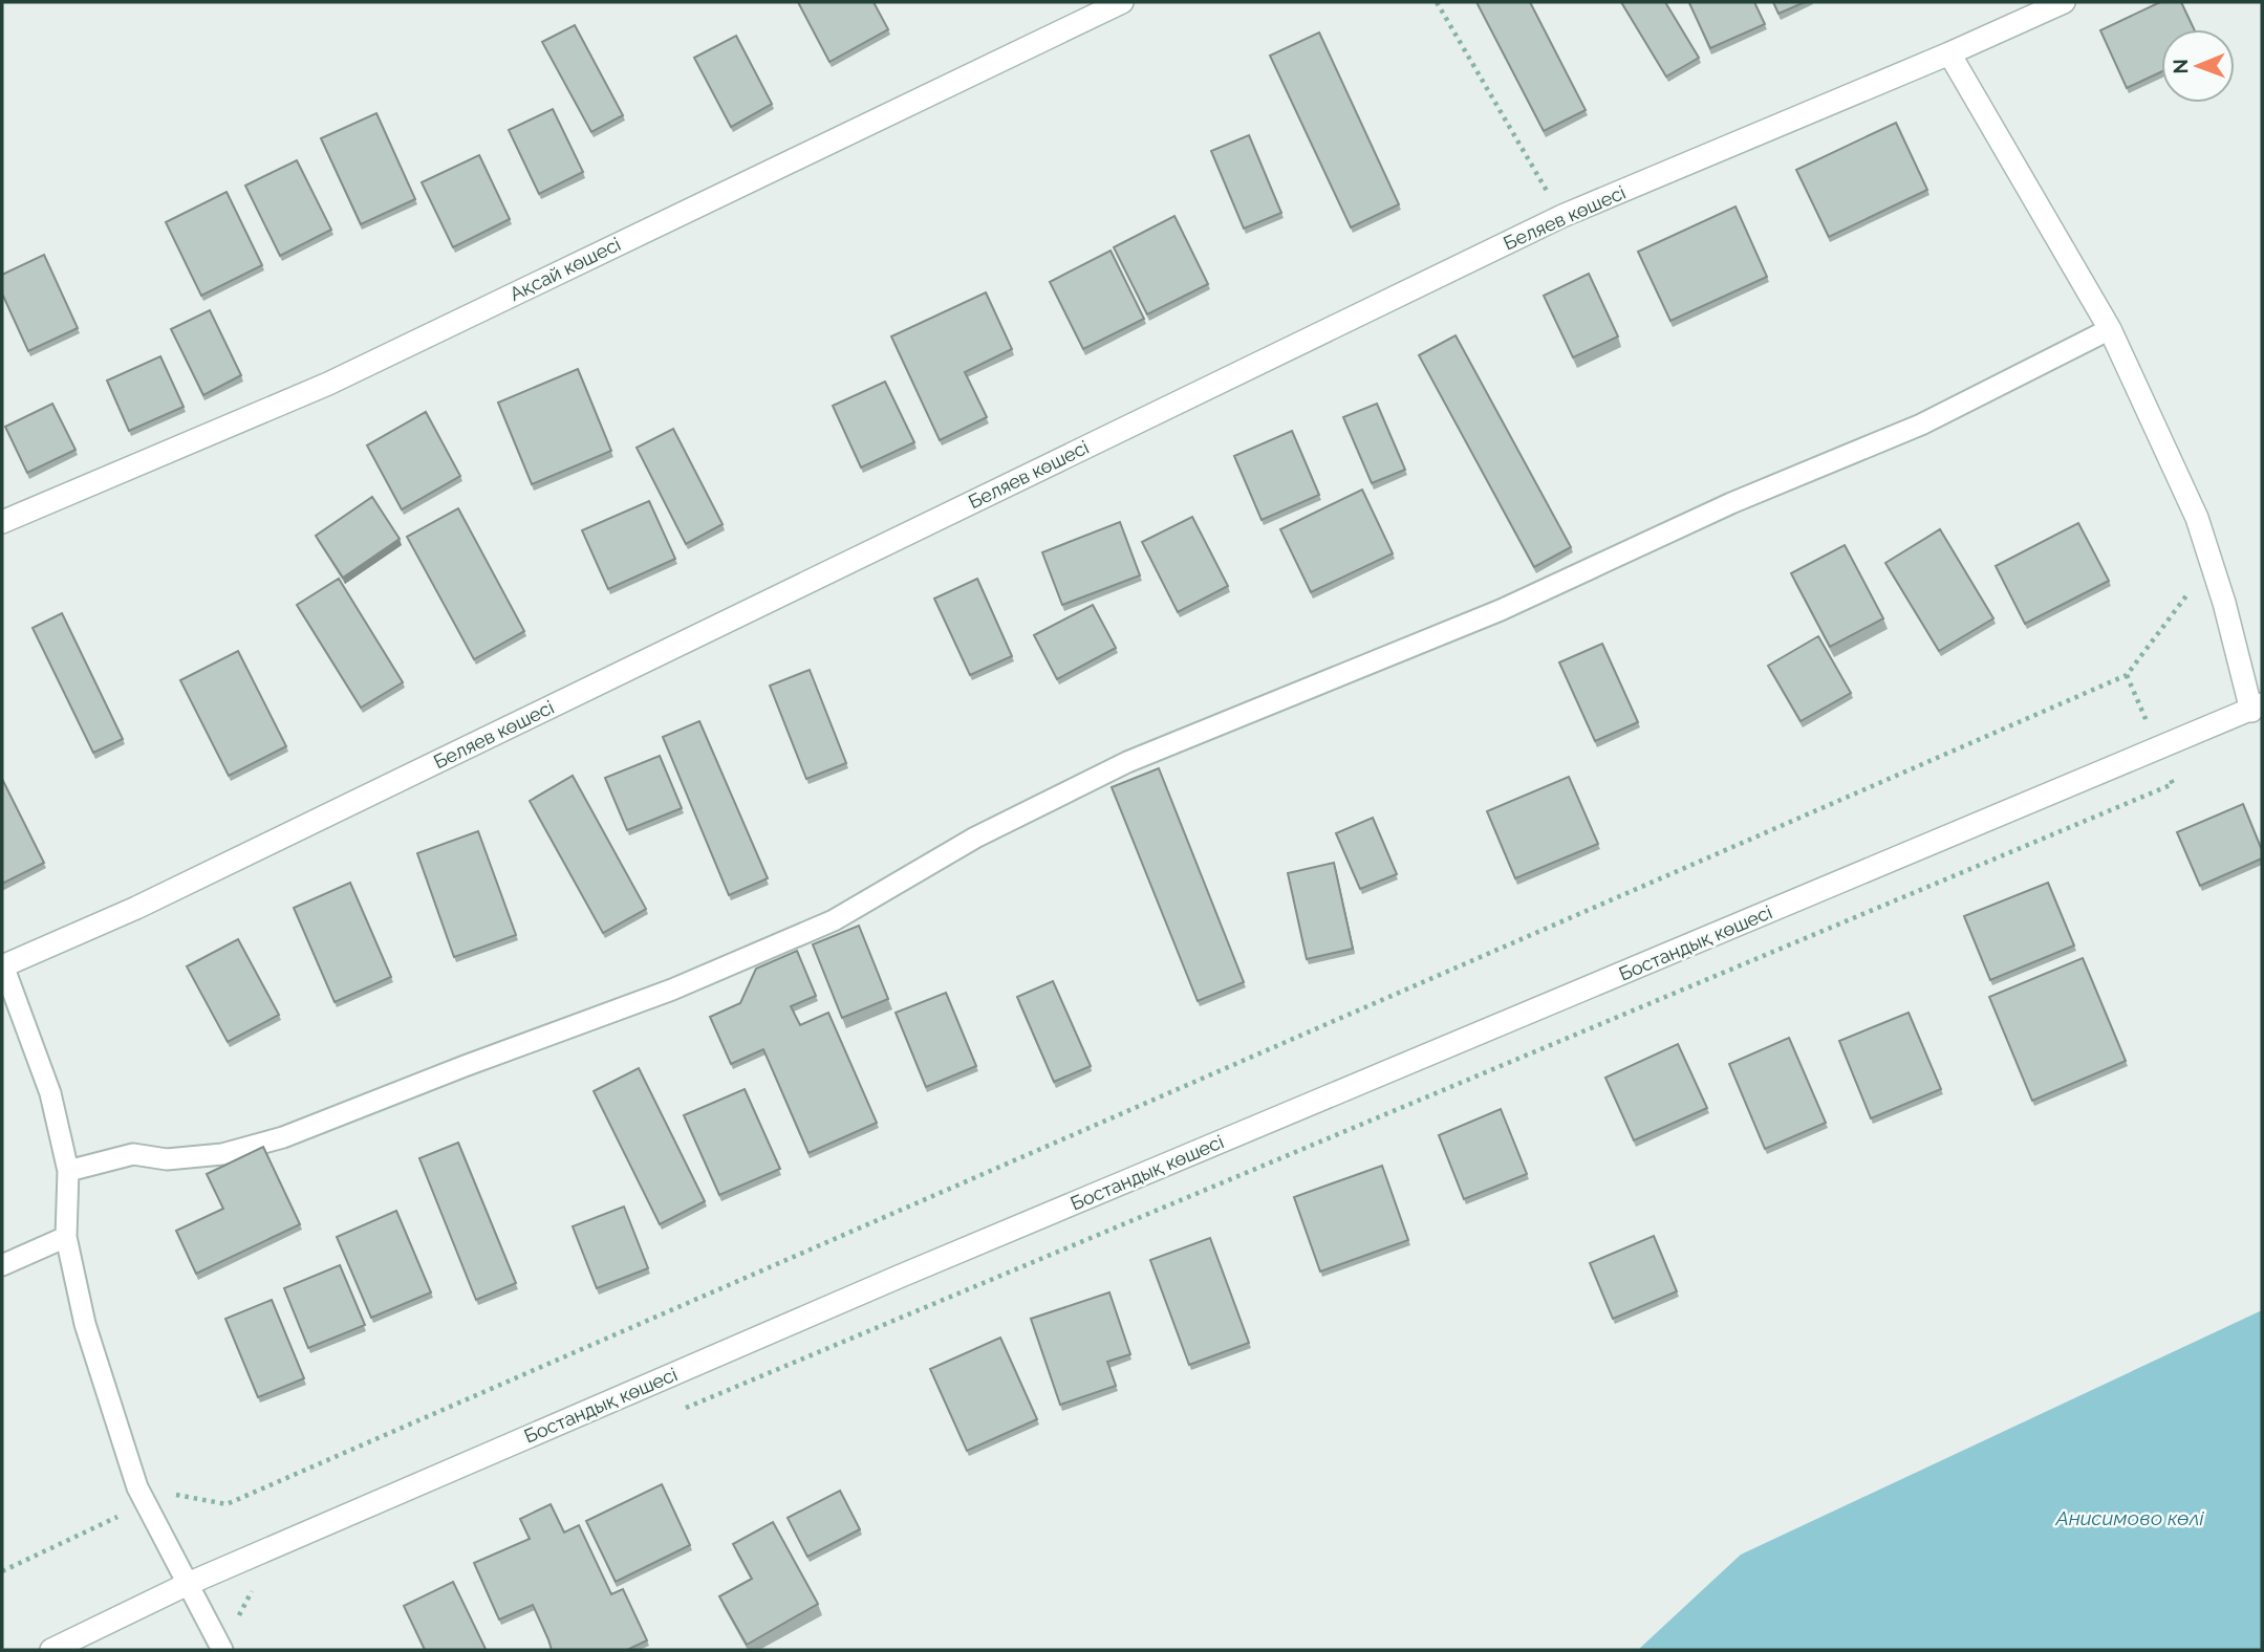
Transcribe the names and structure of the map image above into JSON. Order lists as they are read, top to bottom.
{
  "streets": {
    "street": ["Беляев көшесі", "Ақсай көшесі", "Бостандық көшесі"]
  },
  "water": ["Анисимово көлі"],
  "north": "left"
}
